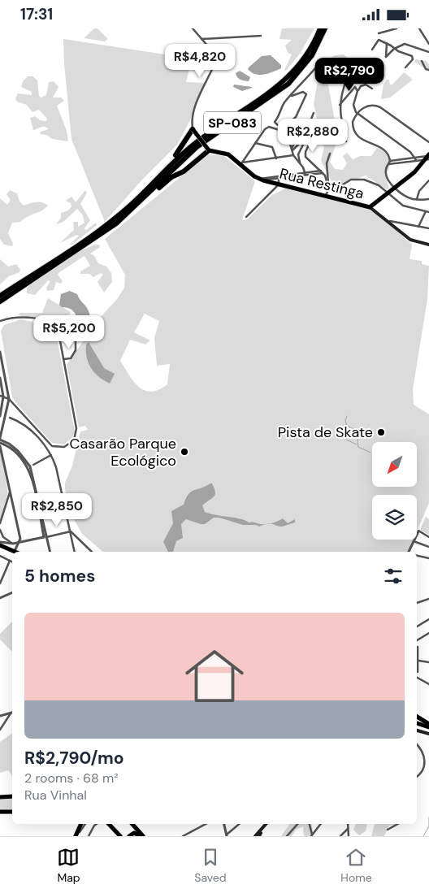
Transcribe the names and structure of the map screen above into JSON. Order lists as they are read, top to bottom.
{
  "streets": {
    "highway": ["SP-083"],
    "main road": ["Rua Restinga"]
  },
  "places": ["Pista de Skate", "Casarão Parque Ecológico"],
  "north": "bottom left",
  "page": {
    "status": "17:31",
    "price": [
      "R$4,820",
      "R$2,790",
      "R$2,880",
      "R$5,200",
      "R$2,850"
    ],
    "heading": "5 homes",
    "list": [
      {
        "name": "R$2,790/mo",
        "note": "2 rooms · 68 m² · Rua Vinhal"
      }
    ],
    "tabs": ["Map", "Saved", "Home"]
  }
}
